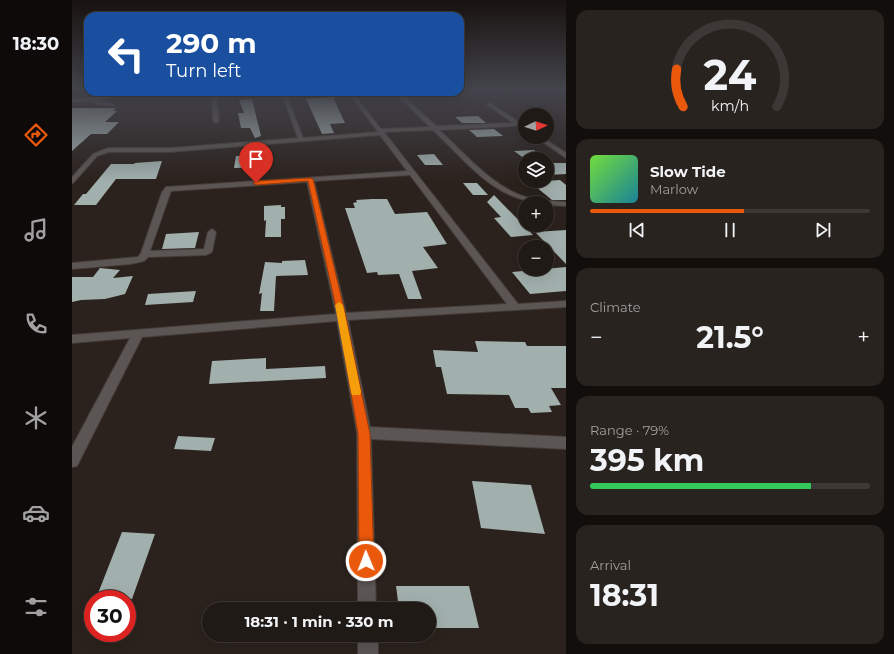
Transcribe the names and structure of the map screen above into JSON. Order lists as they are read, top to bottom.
{
  "north": "right",
  "page": {
    "tabs": "18:30",
    "turn": ["290 m", "Turn left"],
    "map_buttons": ["+", "−"],
    "song": ["Slow Tide", "Marlow"],
    "tile": [
      "Climate",
      ["Range · 79%", "395 km"],
      ["Arrival", "18:31"]
    ],
    "heat": ["−", "21.5°", "+"],
    "limit": "30",
    "trip": "18:31 · 1 min · 330 m",
    "gauge": ["24", "km/h"]
  }
}
